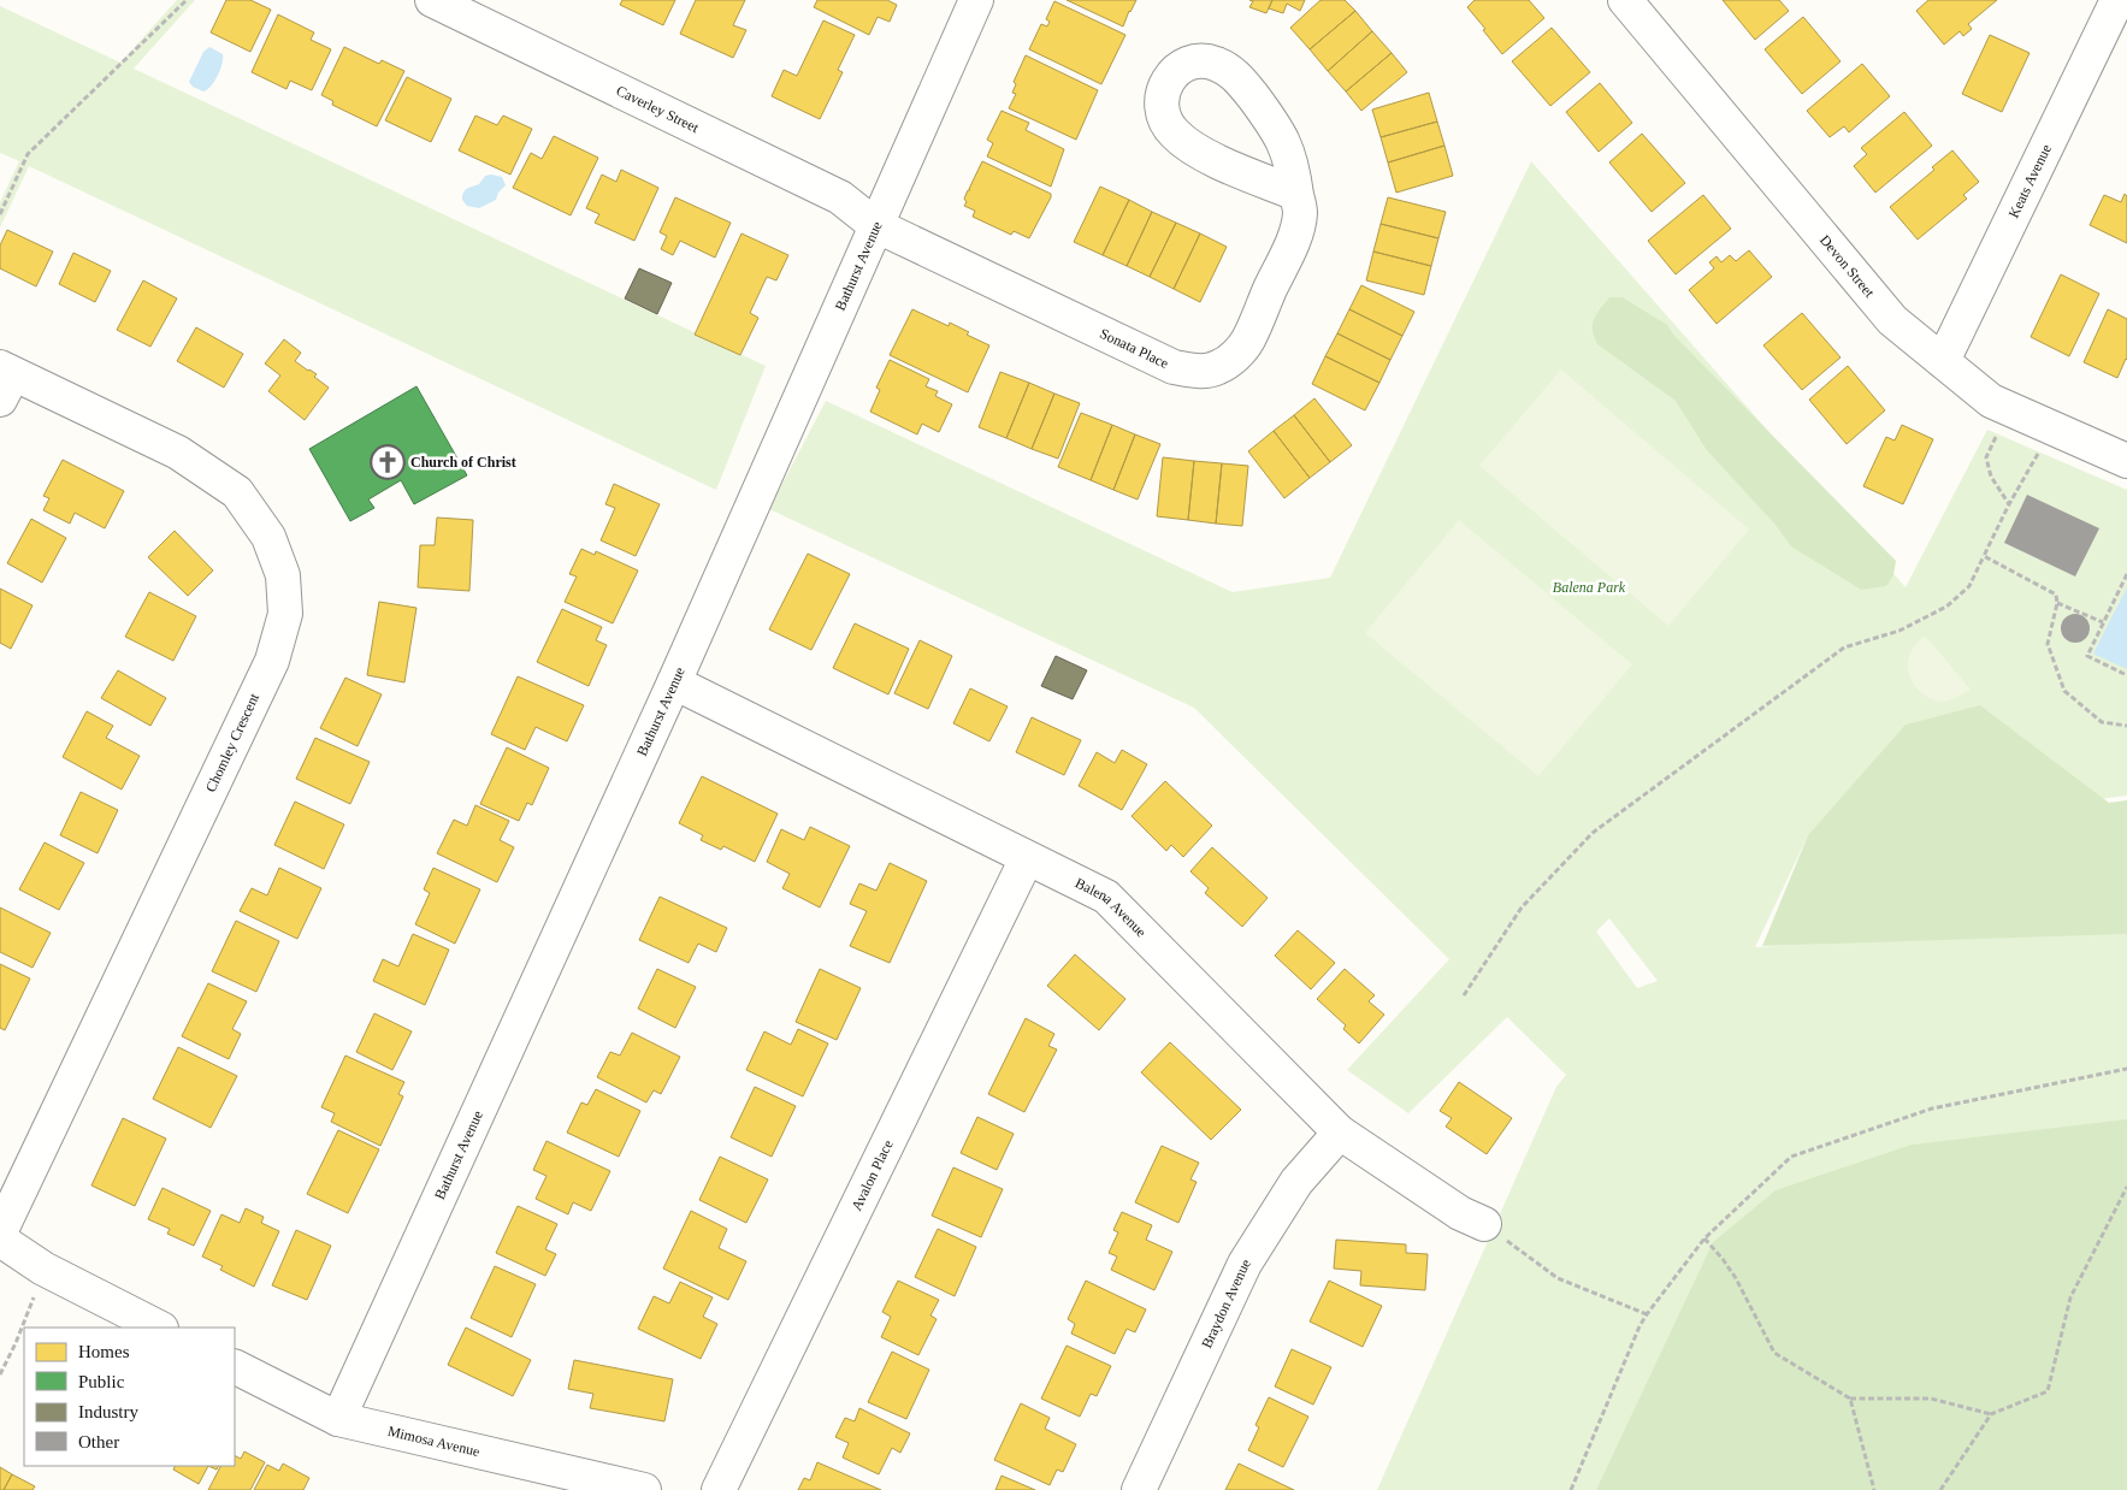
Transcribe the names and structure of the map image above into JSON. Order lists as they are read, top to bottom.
{
  "streets": {
    "street": [
      "Caverley Street",
      "Keats Avenue",
      "Bathurst Avenue",
      "Devon Street",
      "Sonata Place",
      "Chomley Crescent",
      "Balena Avenue",
      "Avalon Place",
      "Braydon Avenue",
      "Mimosa Avenue"
    ]
  },
  "crossings": [
    ["Caverley Street", "Bathurst Avenue"],
    ["Caverley Street", "Sonata Place"],
    ["Keats Avenue", "Devon Street"],
    ["Bathurst Avenue", "Sonata Place"],
    ["Bathurst Avenue", "Balena Avenue"],
    ["Bathurst Avenue", "Mimosa Avenue"],
    ["Balena Avenue", "Avalon Place"],
    ["Balena Avenue", "Braydon Avenue"]
  ],
  "parks": ["Balena Park"],
  "places": {
    "church": ["Church of Christ"]
  },
  "legend": [
    "Homes",
    "Public",
    "Industry",
    "Other"
  ]
}
